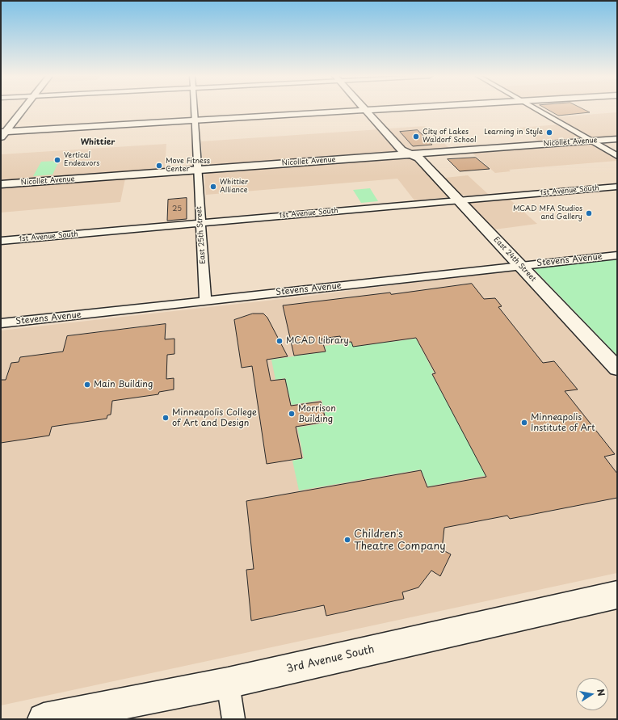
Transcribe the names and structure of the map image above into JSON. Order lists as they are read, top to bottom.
{
  "streets": {
    "street": [
      "Nicollet Avenue",
      "1st Avenue South",
      "East 25th Street",
      "East 24th Street",
      "Stevens Avenue",
      "3rd Avenue South"
    ]
  },
  "crossings": [
    ["Nicollet Avenue", "East 25th Street"],
    ["Nicollet Avenue", "East 24th Street"],
    ["1st Avenue South", "East 25th Street"],
    ["1st Avenue South", "East 24th Street"],
    ["East 25th Street", "Stevens Avenue"],
    ["East 24th Street", "Stevens Avenue"]
  ],
  "districts": ["Whittier"],
  "places": [
    "Learning in Style",
    "City of Lakes Waldorf School",
    "Vertical Endeavors",
    "Move Fitness Center",
    "Whittier Alliance",
    "MCAD MFA Studios and Gallery",
    "MCAD Library",
    "Main Building",
    "Morrison Building",
    "Minneapolis College of Art and Design",
    "Minneapolis Institute of Art",
    "Children's Theatre Company"
  ],
  "house_numbers": ["25"],
  "north": "right"
}
